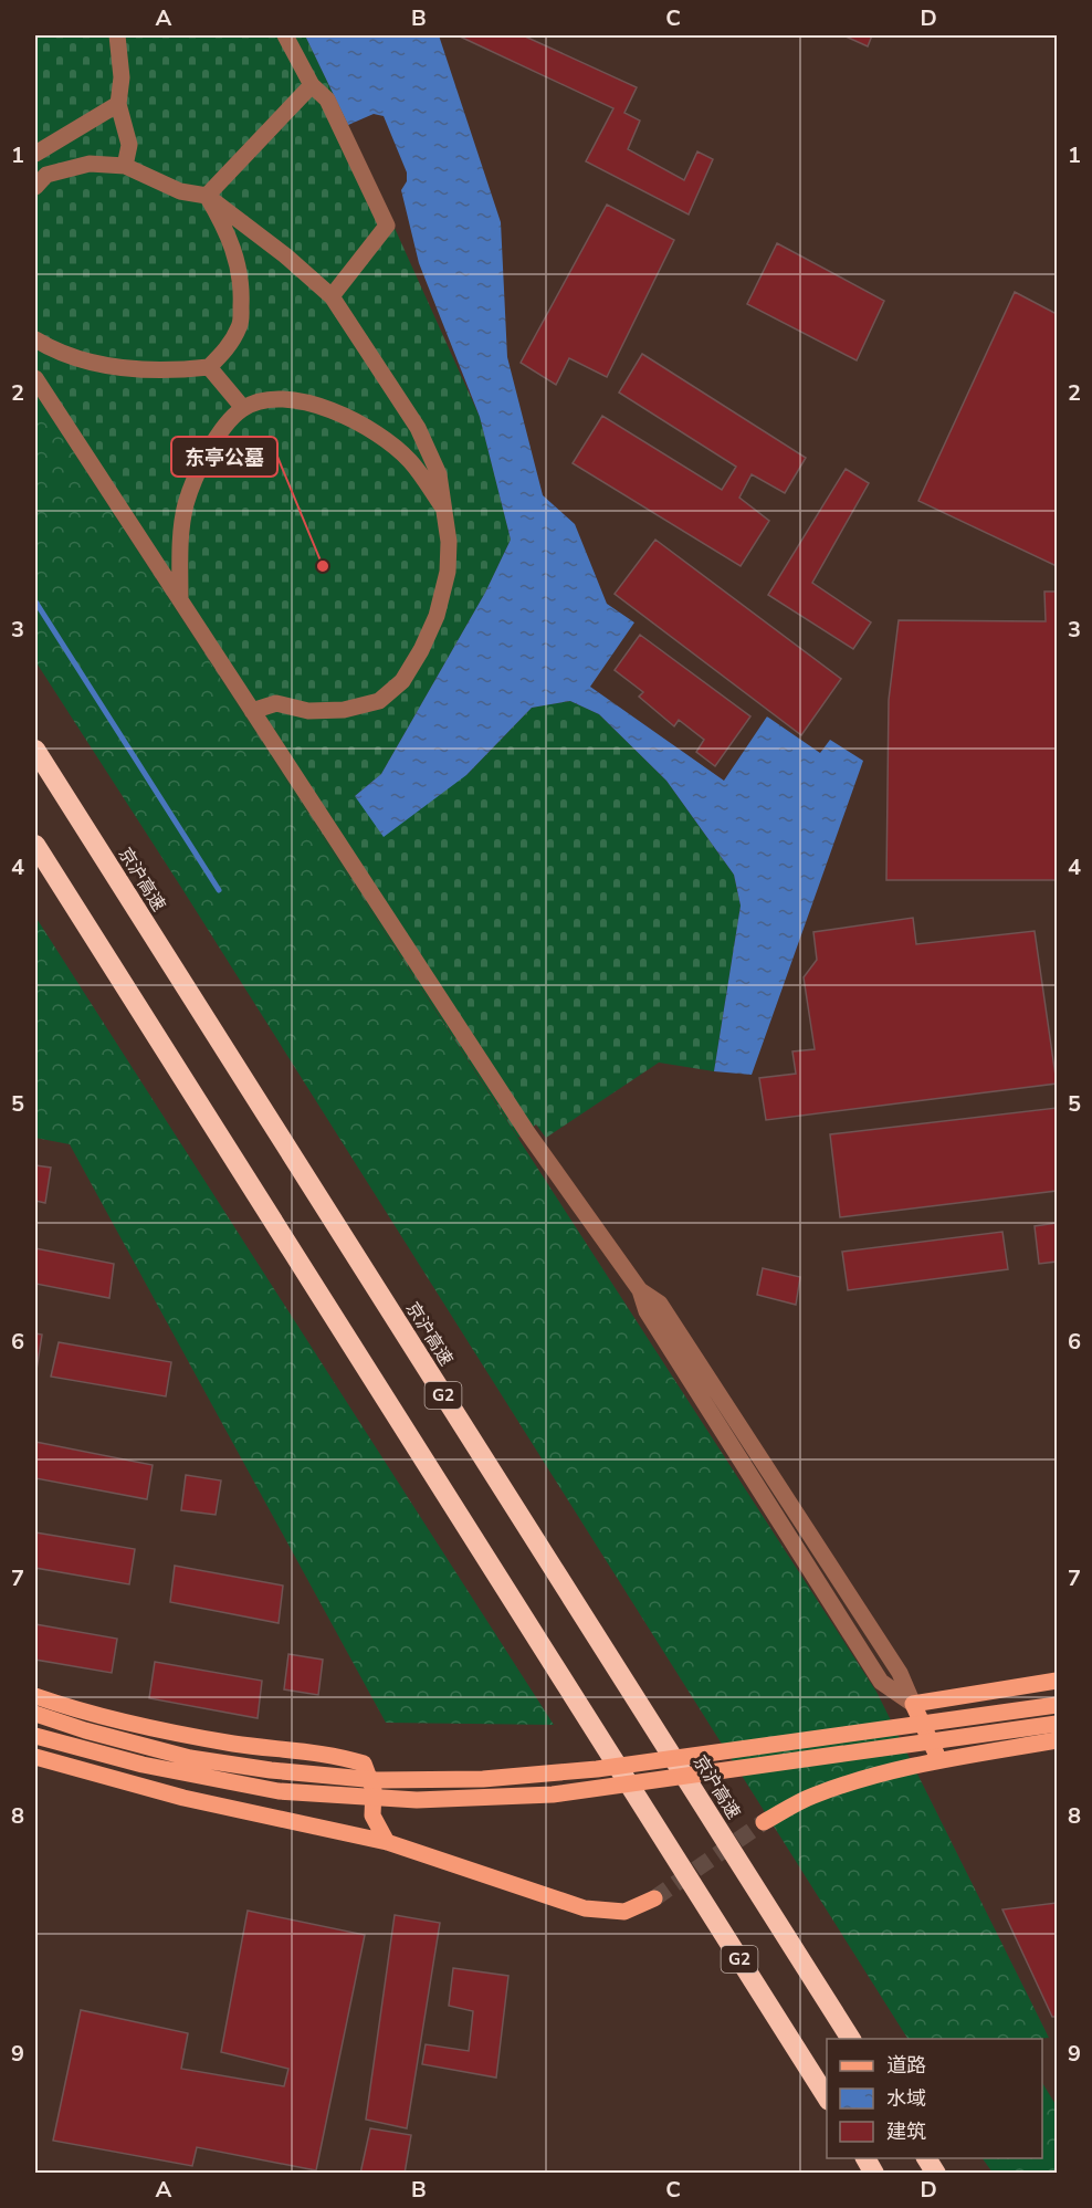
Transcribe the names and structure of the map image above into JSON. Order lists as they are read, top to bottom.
{
  "streets": {
    "highway": ["京沪高速", "G2"]
  },
  "places": ["东亭公墓"],
  "legend": ["道路", "水域", "建筑"],
  "grid": {
    "columns": [
      "A",
      "B",
      "C",
      "D"
    ],
    "rows": [
      "1",
      "2",
      "3",
      "4",
      "5",
      "6",
      "7",
      "8",
      "9"
    ]
  }
}
